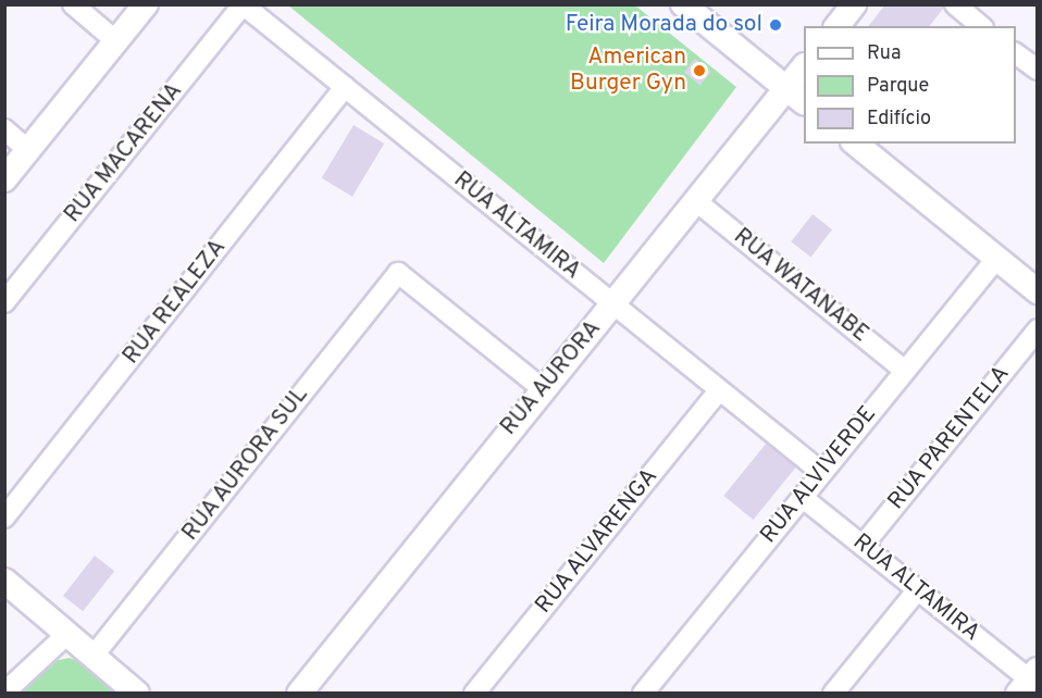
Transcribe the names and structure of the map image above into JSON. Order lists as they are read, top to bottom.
{
  "streets": {
    "street": [
      "RUA MACARENA",
      "RUA ALTAMIRA",
      "RUA WATANABE",
      "RUA REALEZA",
      "RUA AURORA",
      "RUA PARENTELA",
      "RUA AURORA SUL",
      "RUA ALVIVERDE",
      "RUA ALVARENGA"
    ]
  },
  "crossings": [
    ["RUA MACARENA", "RUA ALTAMIRA"],
    ["RUA ALTAMIRA", "RUA REALEZA"],
    ["RUA ALTAMIRA", "RUA AURORA"],
    ["RUA ALTAMIRA", "RUA PARENTELA"],
    ["RUA ALTAMIRA", "RUA ALVIVERDE"],
    ["RUA ALTAMIRA", "RUA ALVARENGA"],
    ["RUA WATANABE", "RUA AURORA"],
    ["RUA WATANABE", "RUA ALVIVERDE"],
    ["RUA AURORA", "RUA AURORA SUL"]
  ],
  "places": ["Feira Morada do sol", "American Burger Gyn"],
  "legend": ["Rua", "Parque", "Edifício"]
}
